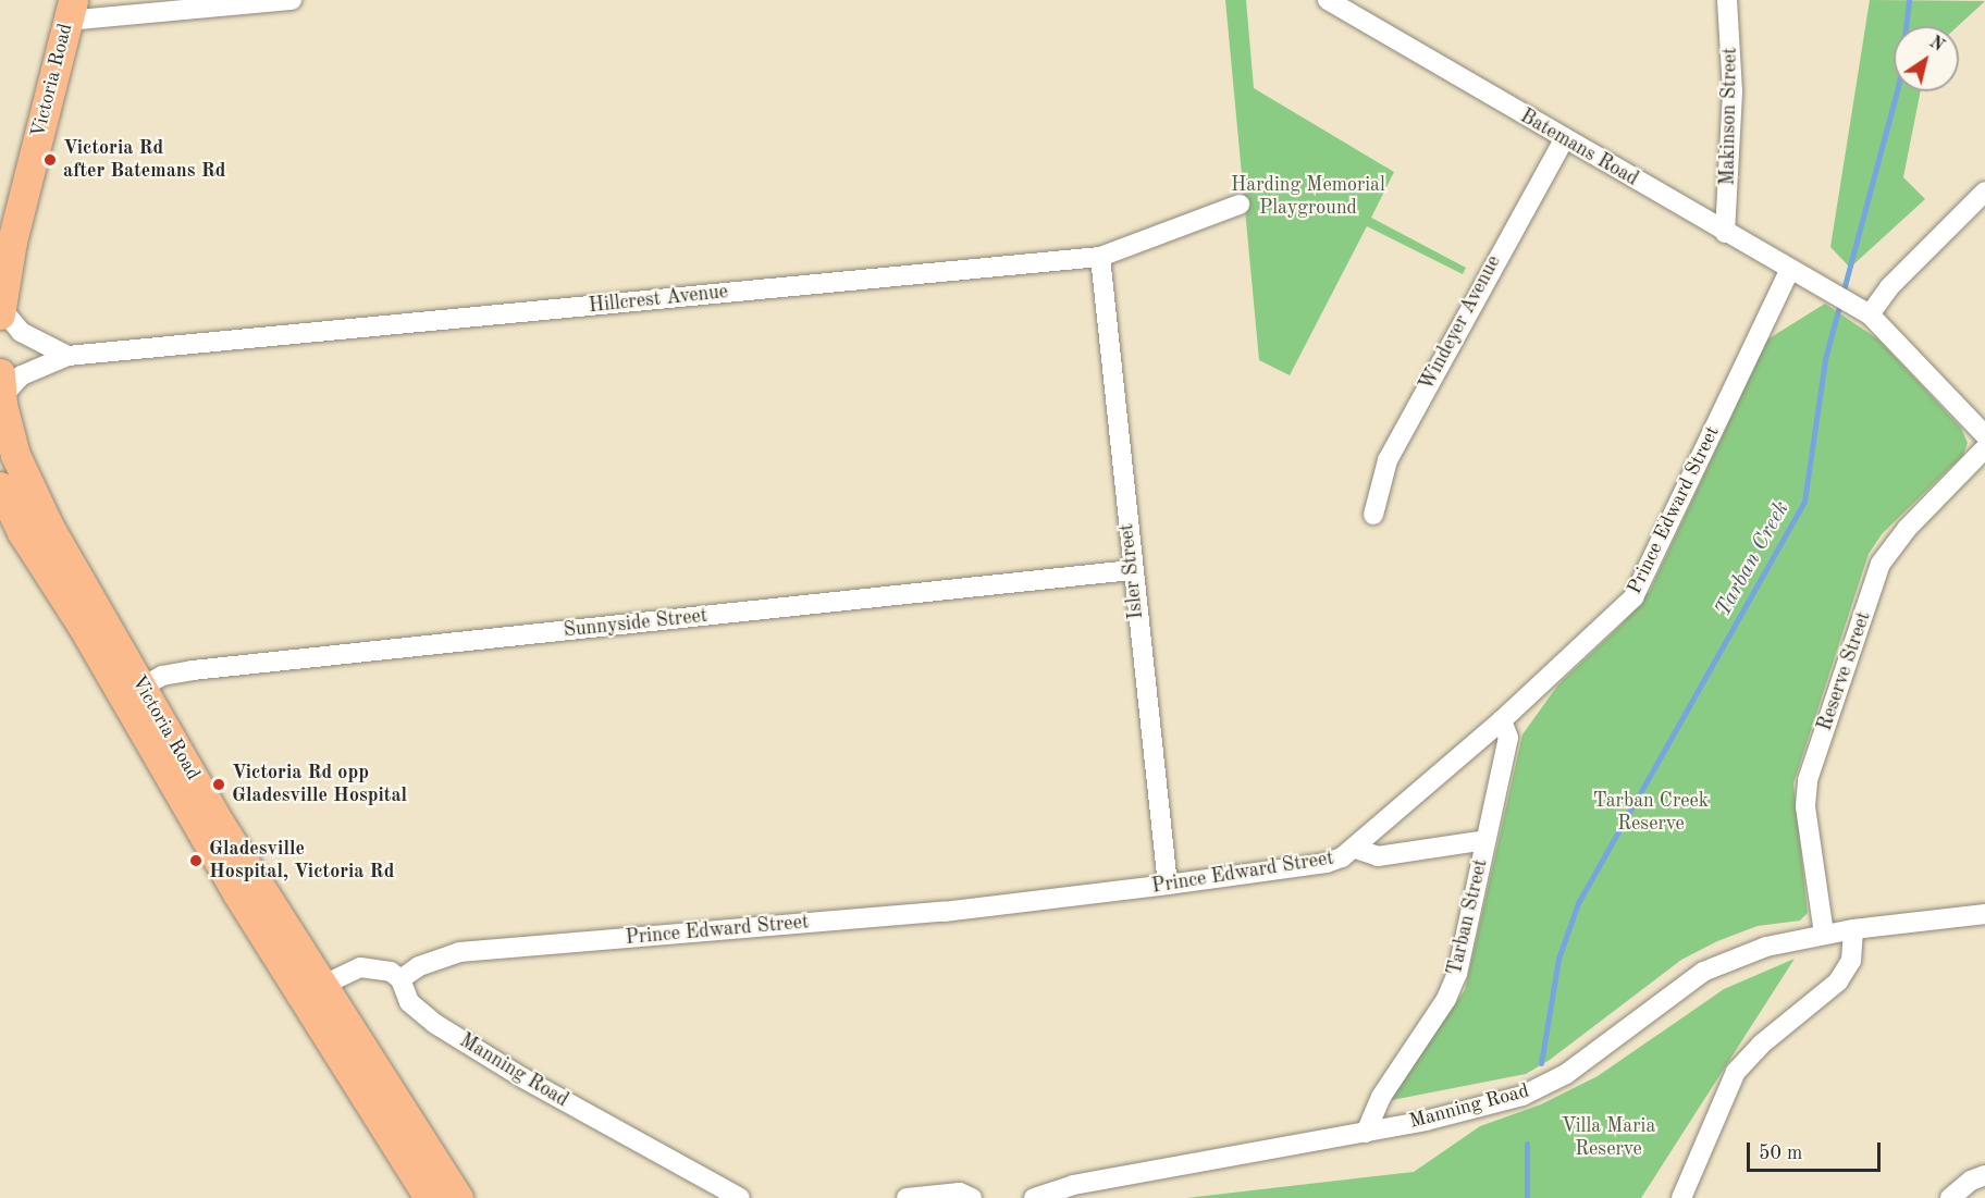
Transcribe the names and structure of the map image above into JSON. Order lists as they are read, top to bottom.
{
  "streets": {
    "highway": ["Victoria Road"],
    "street": [
      "Makinson Street",
      "Batemans Road",
      "Hillcrest Avenue",
      "Windeyer Avenue",
      "Prince Edward Street",
      "Isler Street",
      "Sunnyside Street",
      "Reserve Street",
      "Tarban Street",
      "Manning Road"
    ]
  },
  "crossings": [
    ["Victoria Road", "Sunnyside Street"],
    ["Makinson Street", "Batemans Road"],
    ["Batemans Road", "Windeyer Avenue"],
    ["Batemans Road", "Prince Edward Street"],
    ["Hillcrest Avenue", "Isler Street"],
    ["Prince Edward Street", "Isler Street"],
    ["Prince Edward Street", "Tarban Street"],
    ["Prince Edward Street", "Manning Road"],
    ["Isler Street", "Sunnyside Street"],
    ["Reserve Street", "Manning Road"],
    ["Tarban Street", "Manning Road"]
  ],
  "water": ["Tarban Creek"],
  "parks": ["Harding Memorial Playground", "Tarban Creek Reserve", "Villa Maria Reserve"],
  "places": ["Victoria Rd after Batemans Rd", "Victoria Rd opp Gladesville Hospital", "Gladesville Hospital, Victoria Rd"],
  "scale_bar": "50 m",
  "north": "top right"
}
